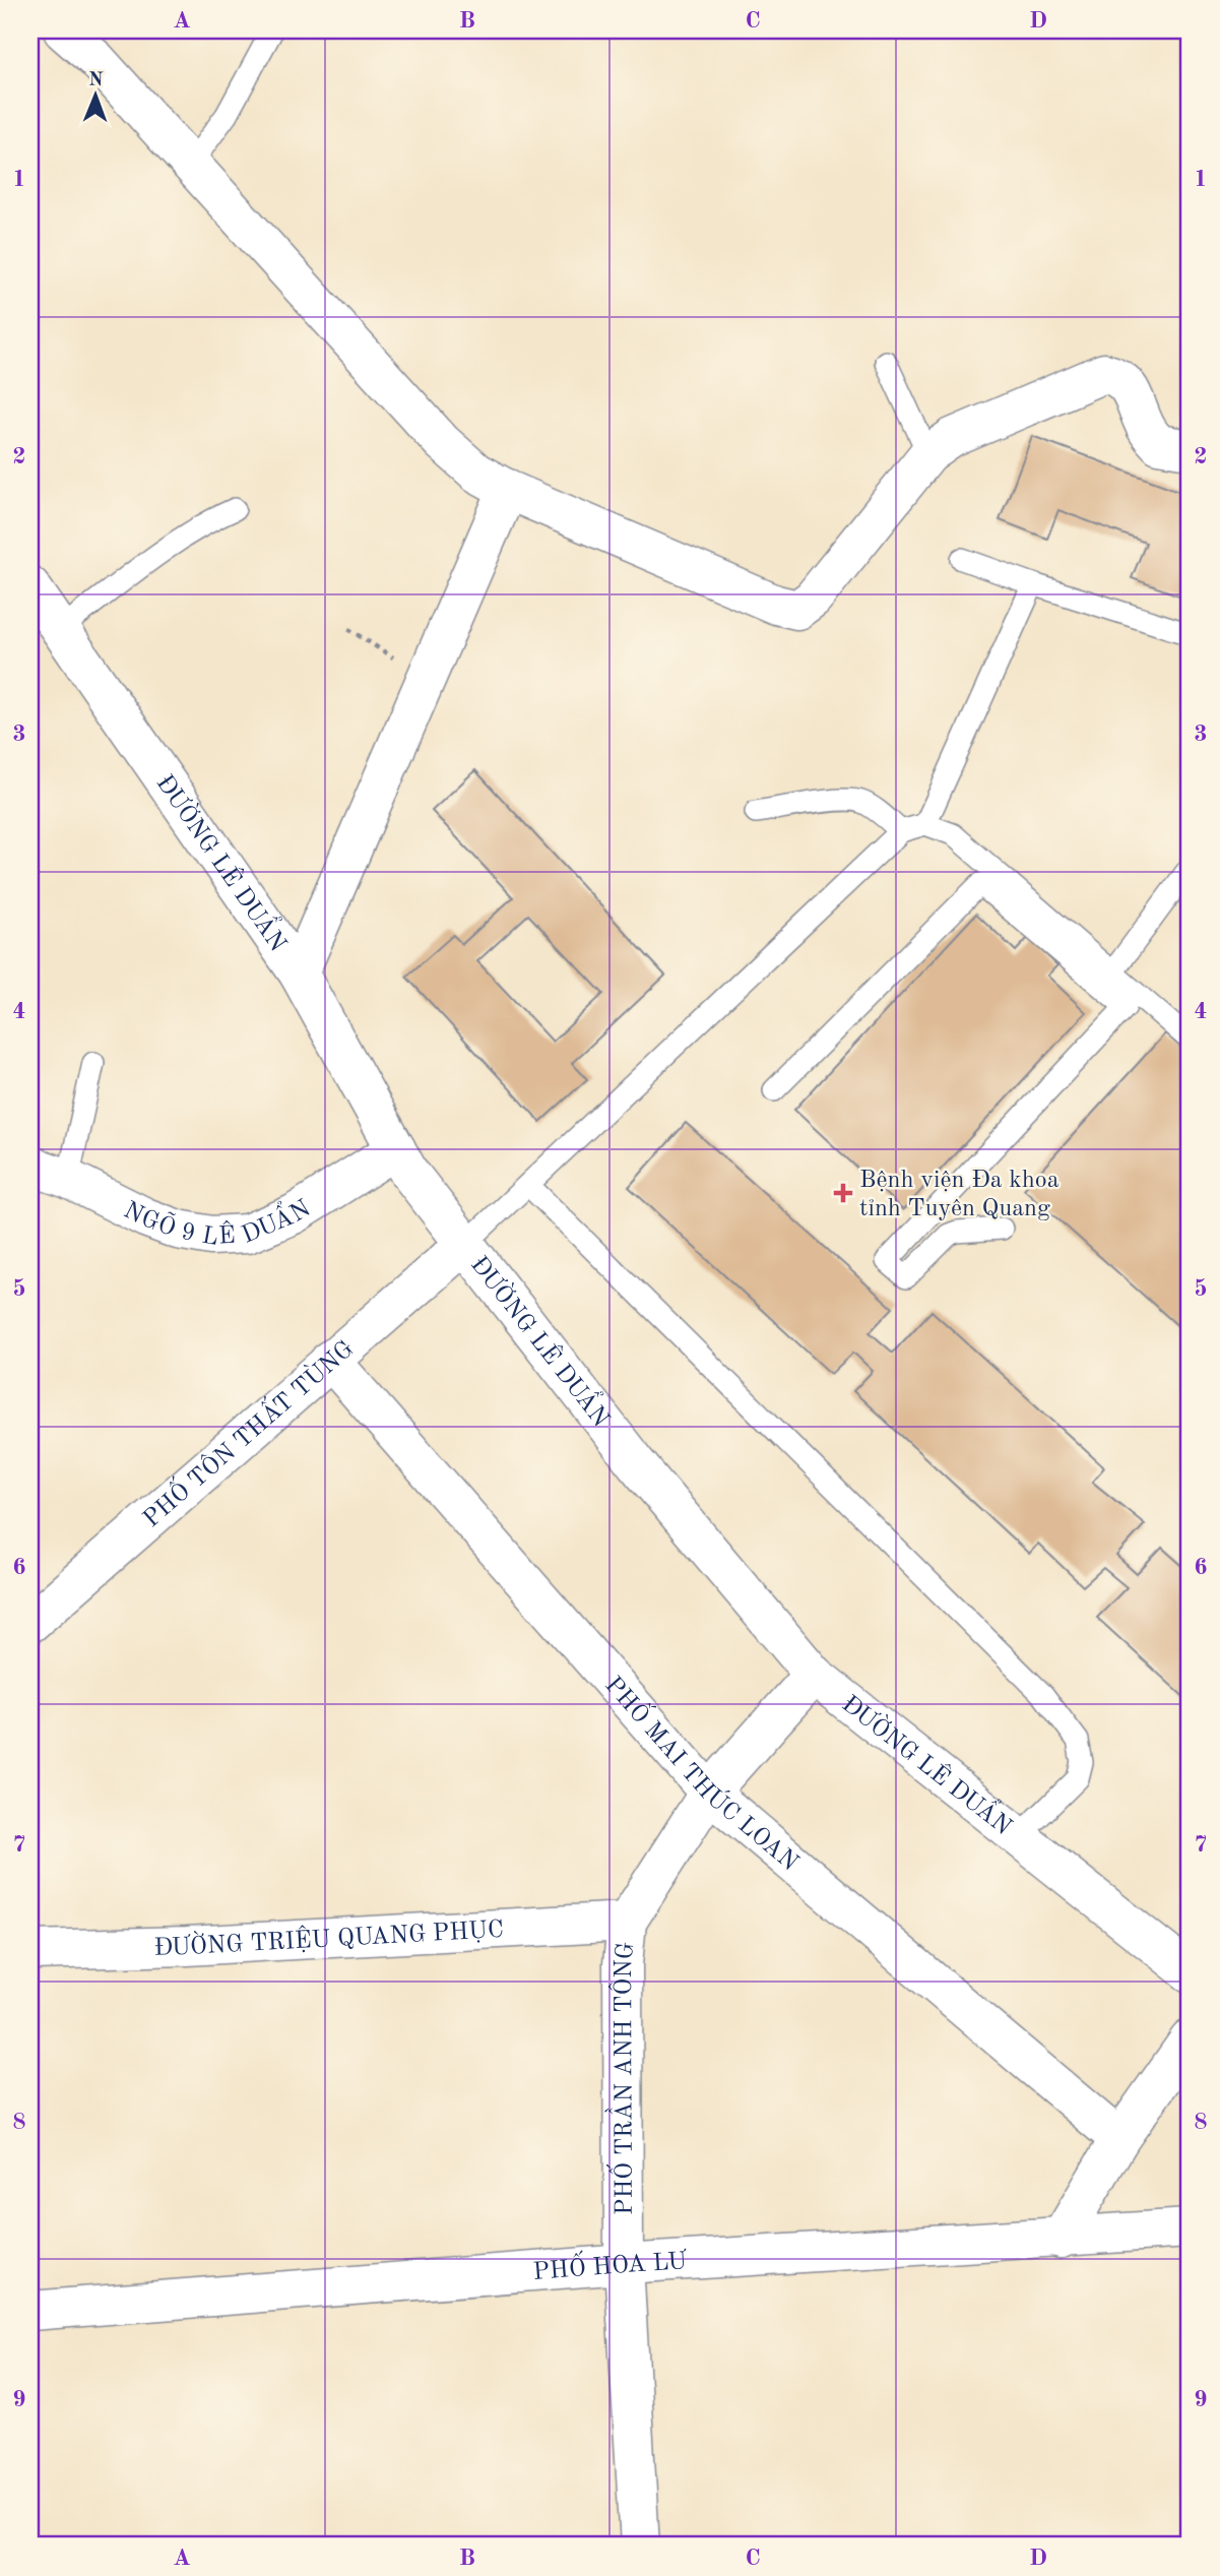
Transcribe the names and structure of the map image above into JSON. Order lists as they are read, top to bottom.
{
  "streets": {
    "street": [
      "ĐƯỜNG LÊ DUẨN",
      "NGÕ 9 LÊ DUẨN",
      "PHỐ TÔN THẤT TÙNG",
      "PHỐ MAI THÚC LOAN",
      "ĐƯỜNG TRIỆU QUANG PHỤC",
      "PHỐ TRẦN ANH TÔNG",
      "PHỐ HOA LƯ"
    ]
  },
  "crossings": [
    ["ĐƯỜNG LÊ DUẨN", "NGÕ 9 LÊ DUẨN"],
    ["ĐƯỜNG LÊ DUẨN", "PHỐ TÔN THẤT TÙNG"],
    ["ĐƯỜNG LÊ DUẨN", "PHỐ TRẦN ANH TÔNG"],
    ["PHỐ TÔN THẤT TÙNG", "PHỐ MAI THÚC LOAN"],
    ["PHỐ MAI THÚC LOAN", "PHỐ TRẦN ANH TÔNG"],
    ["ĐƯỜNG TRIỆU QUANG PHỤC", "PHỐ TRẦN ANH TÔNG"],
    ["PHỐ TRẦN ANH TÔNG", "PHỐ HOA LƯ"]
  ],
  "places": {
    "health": ["Bệnh viện Đa khoa tỉnh Tuyên Quang"]
  },
  "north": "top",
  "grid": {
    "columns": [
      "A",
      "B",
      "C",
      "D"
    ],
    "rows": [
      "1",
      "2",
      "3",
      "4",
      "5",
      "6",
      "7",
      "8",
      "9"
    ]
  }
}
